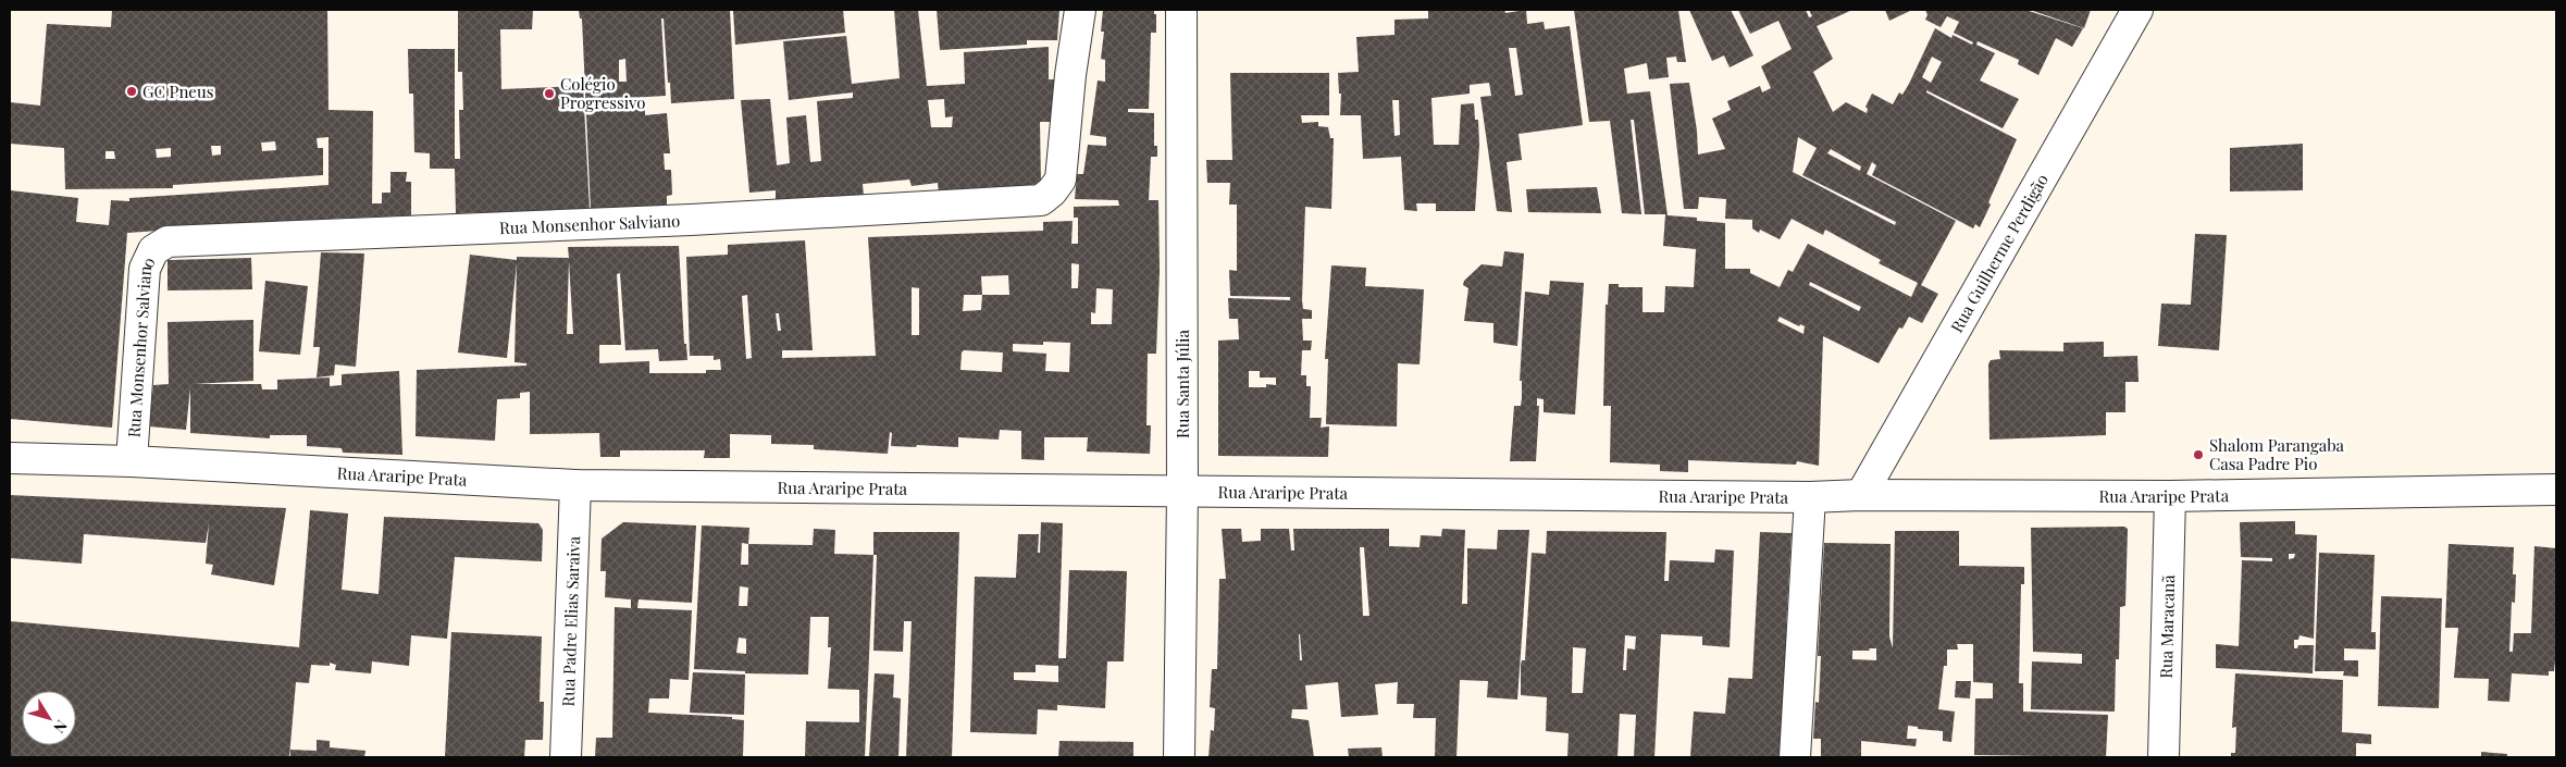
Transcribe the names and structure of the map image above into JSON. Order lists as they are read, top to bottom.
{
  "streets": {
    "street": [
      "Rua Monsenhor Salviano",
      "Rua Guilherme Perdigão",
      "Rua Santa Júlia",
      "Rua Araripe Prata",
      "Rua Padre Elias Saraiva",
      "Rua Maracanã"
    ]
  },
  "crossings": [
    ["Rua Monsenhor Salviano", "Rua Araripe Prata"],
    ["Rua Guilherme Perdigão", "Rua Araripe Prata"],
    ["Rua Santa Júlia", "Rua Araripe Prata"],
    ["Rua Araripe Prata", "Rua Padre Elias Saraiva"],
    ["Rua Araripe Prata", "Rua Maracanã"]
  ],
  "places": ["GC Pneus", "Colégio Progressivo", "Shalom Parangaba Casa Padre Pio"],
  "north": "bottom right"
}
